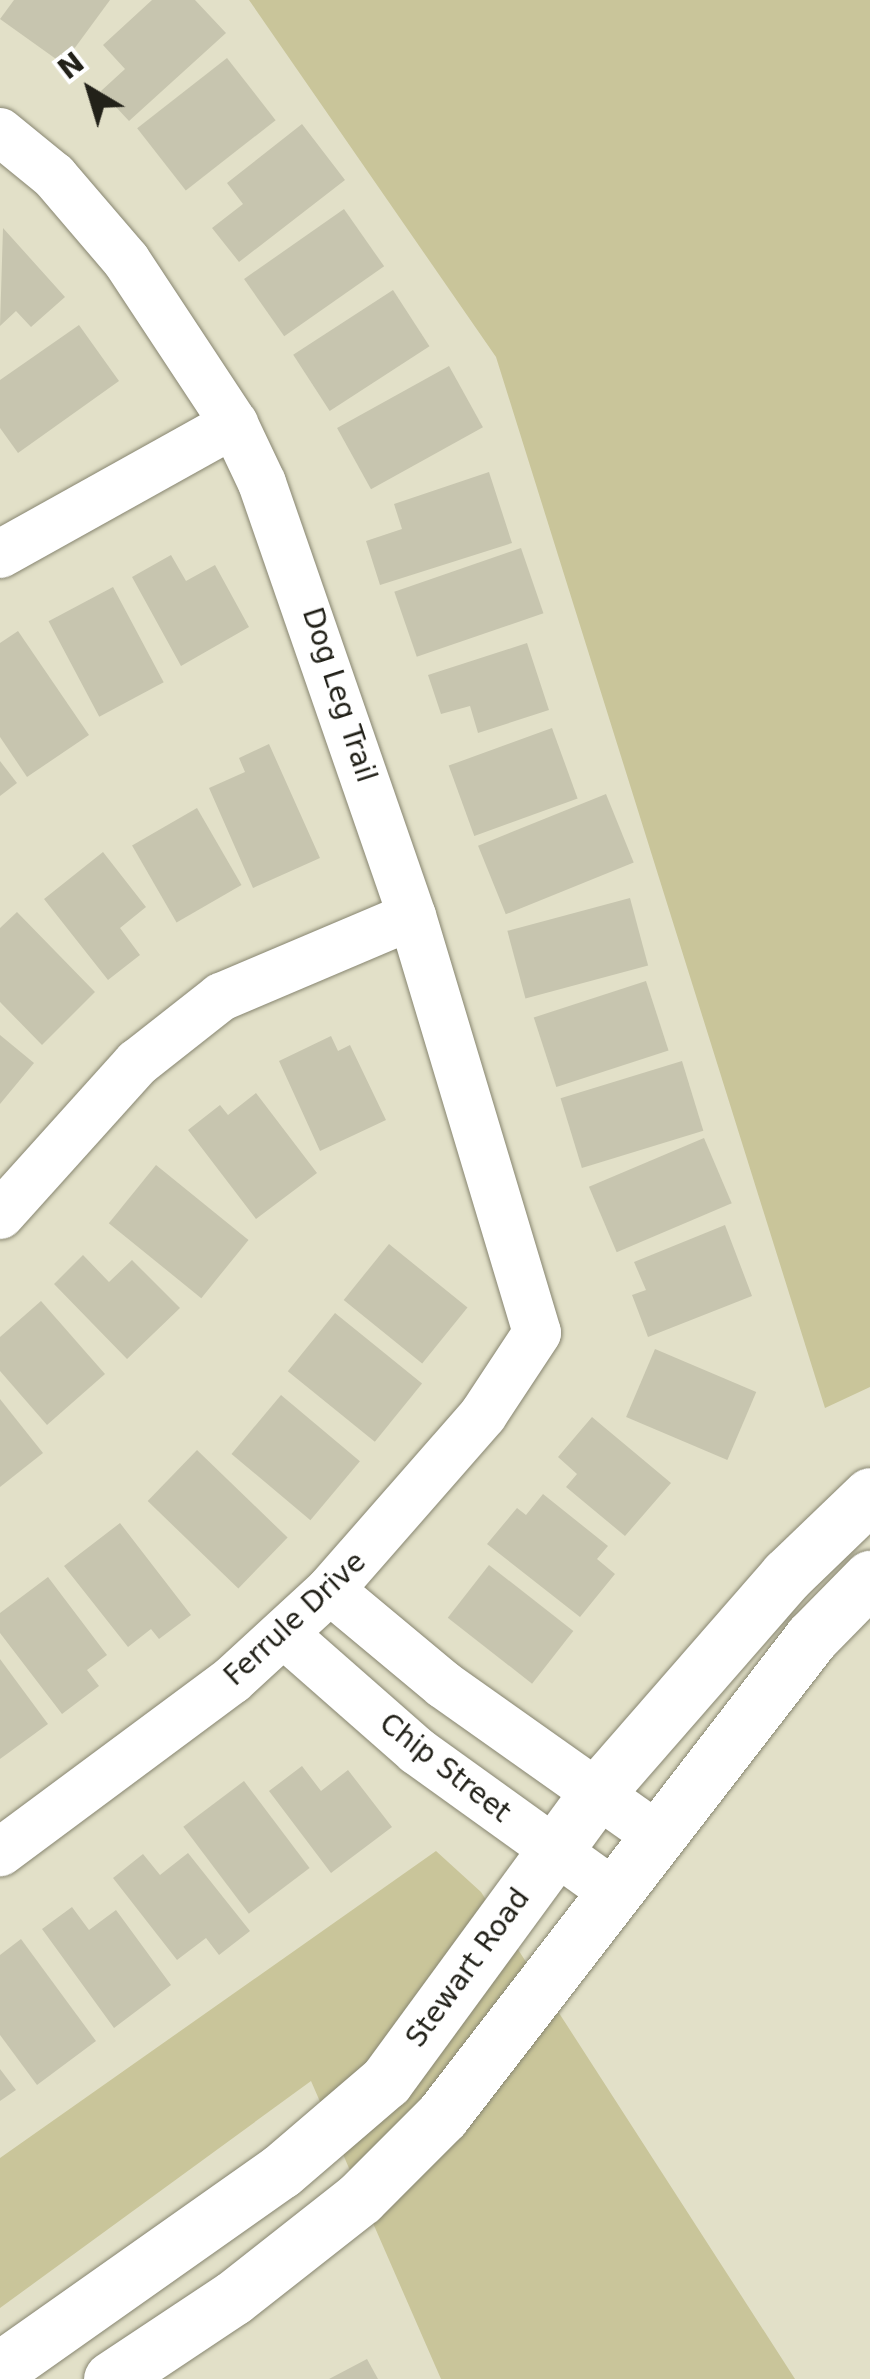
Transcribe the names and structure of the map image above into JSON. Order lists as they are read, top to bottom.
{
  "streets": {
    "street": [
      "Dog Leg Trail",
      "Ferrule Drive",
      "Chip Street",
      "Stewart Road"
    ]
  },
  "crossings": [
    ["Dog Leg Trail", "Ferrule Drive"],
    ["Ferrule Drive", "Chip Street"],
    ["Chip Street", "Stewart Road"]
  ],
  "north": "top left"
}
